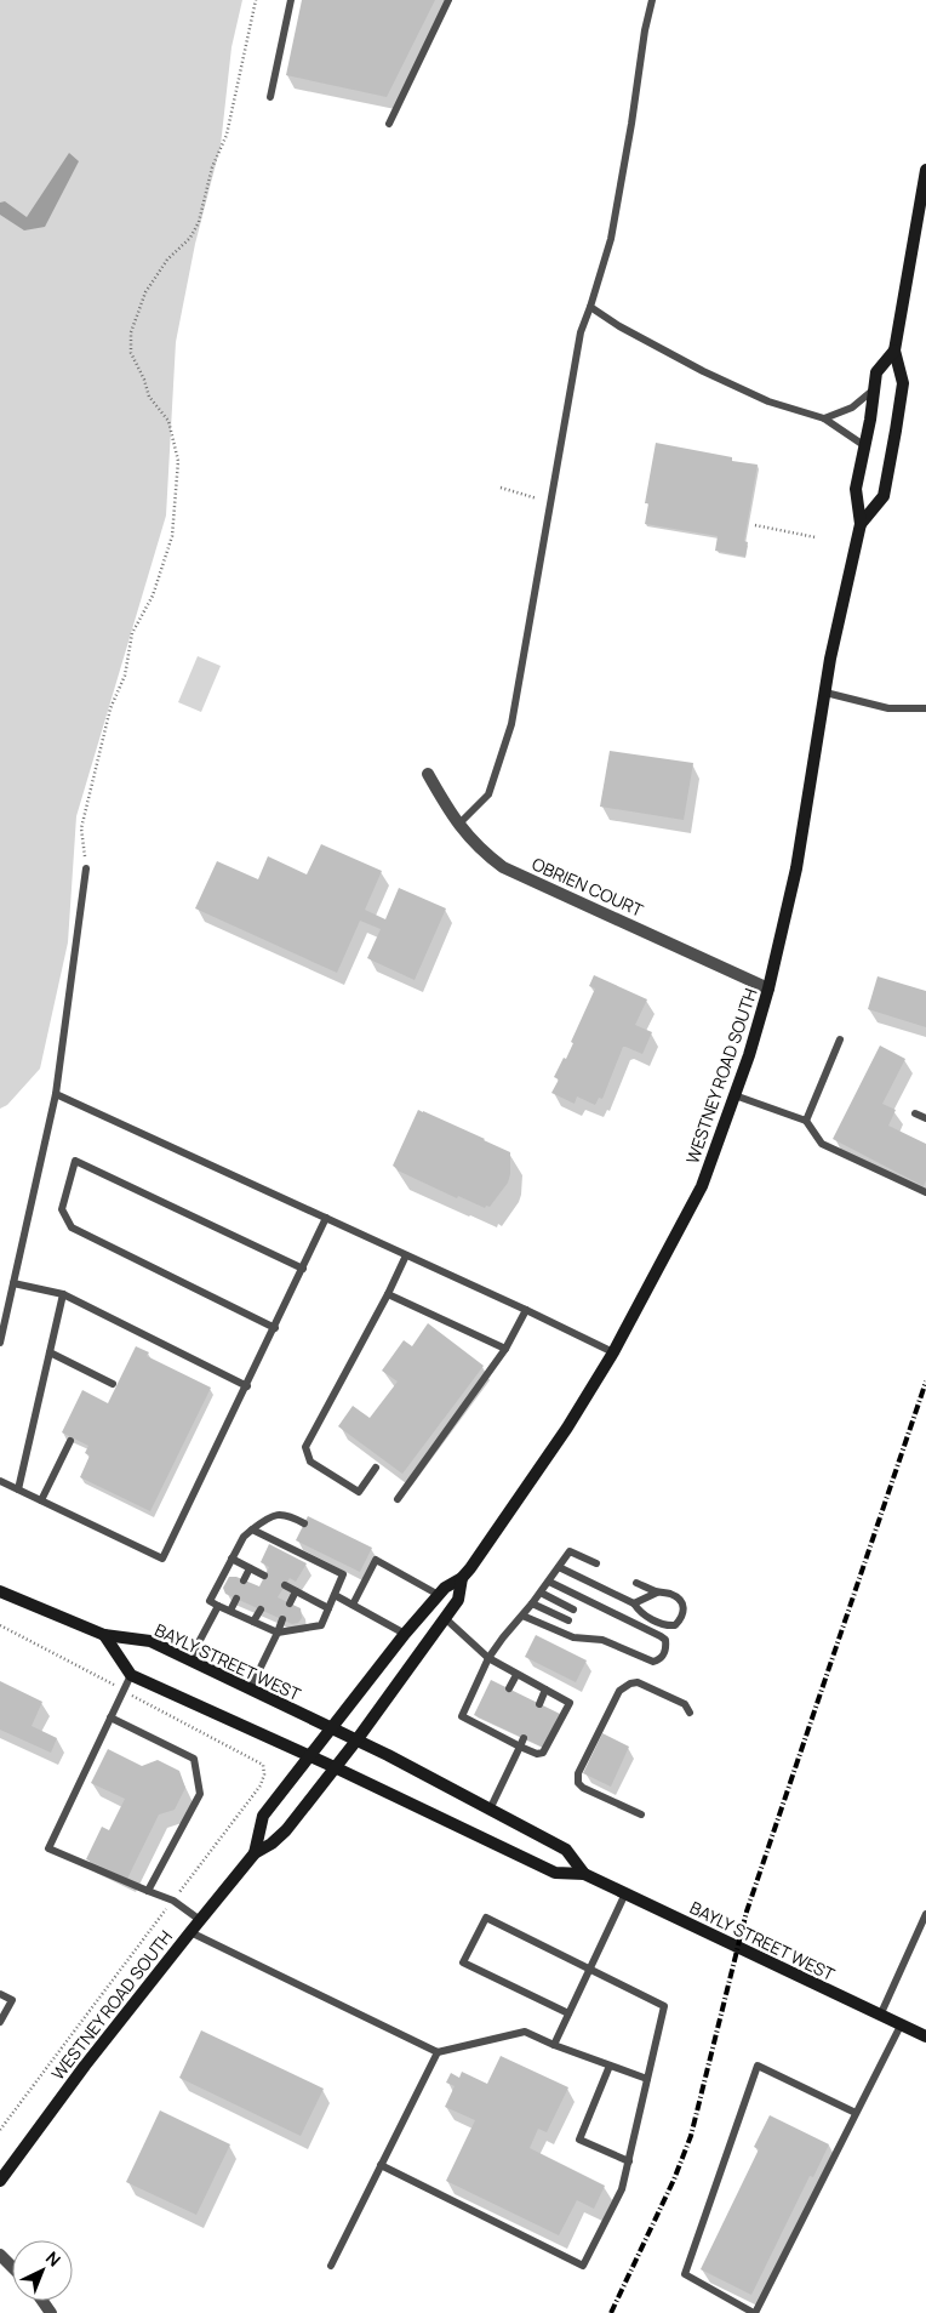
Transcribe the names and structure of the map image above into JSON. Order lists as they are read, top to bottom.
{
  "streets": {
    "main road": ["WESTNEY ROAD SOUTH", "BAYLY STREET WEST"],
    "street": ["OBRIEN COURT"]
  },
  "crossings": [
    ["OBRIEN COURT", "WESTNEY ROAD SOUTH"],
    ["WESTNEY ROAD SOUTH", "BAYLY STREET WEST"]
  ],
  "north": "top right"
}
